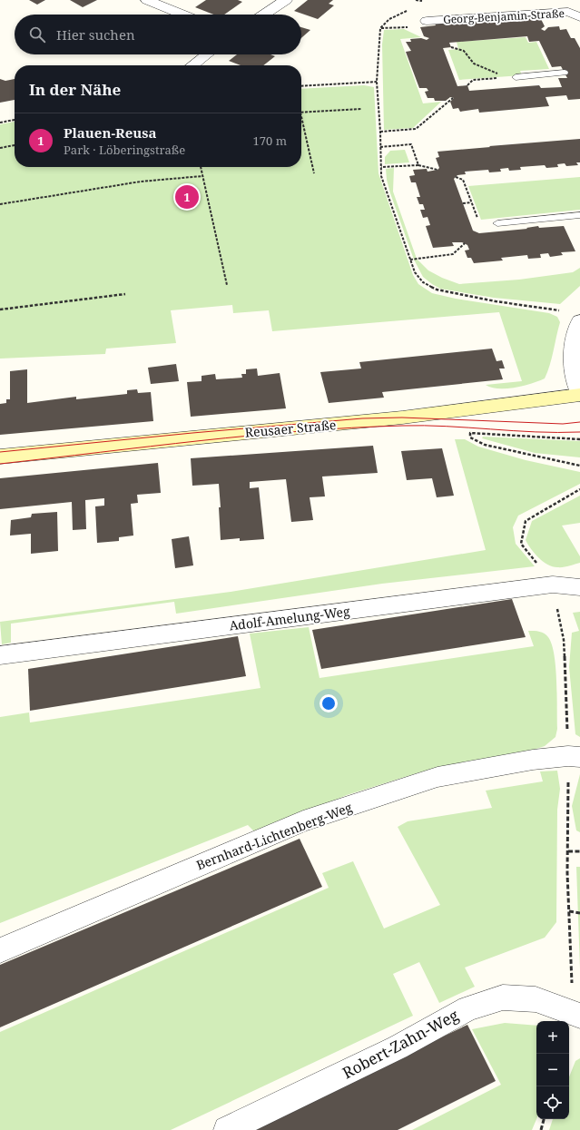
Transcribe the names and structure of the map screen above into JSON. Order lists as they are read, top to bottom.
{
  "streets": {
    "street": [
      "Georg-Benjamin-Straße",
      "Reusaer Straße",
      "Adolf-Amelung-Weg",
      "Bernhard-Lichtenberg-Weg",
      "Robert-Zahn-Weg"
    ]
  },
  "page": {
    "search": "Hier suchen",
    "heading": "In der Nähe",
    "list": [
      {
        "mark": "1",
        "name": "Plauen-Reusa",
        "note": "Park · Löberingstraße",
        "value": "170 m"
      }
    ],
    "pins": "1",
    "map_buttons": ["+", "−"]
  }
}
